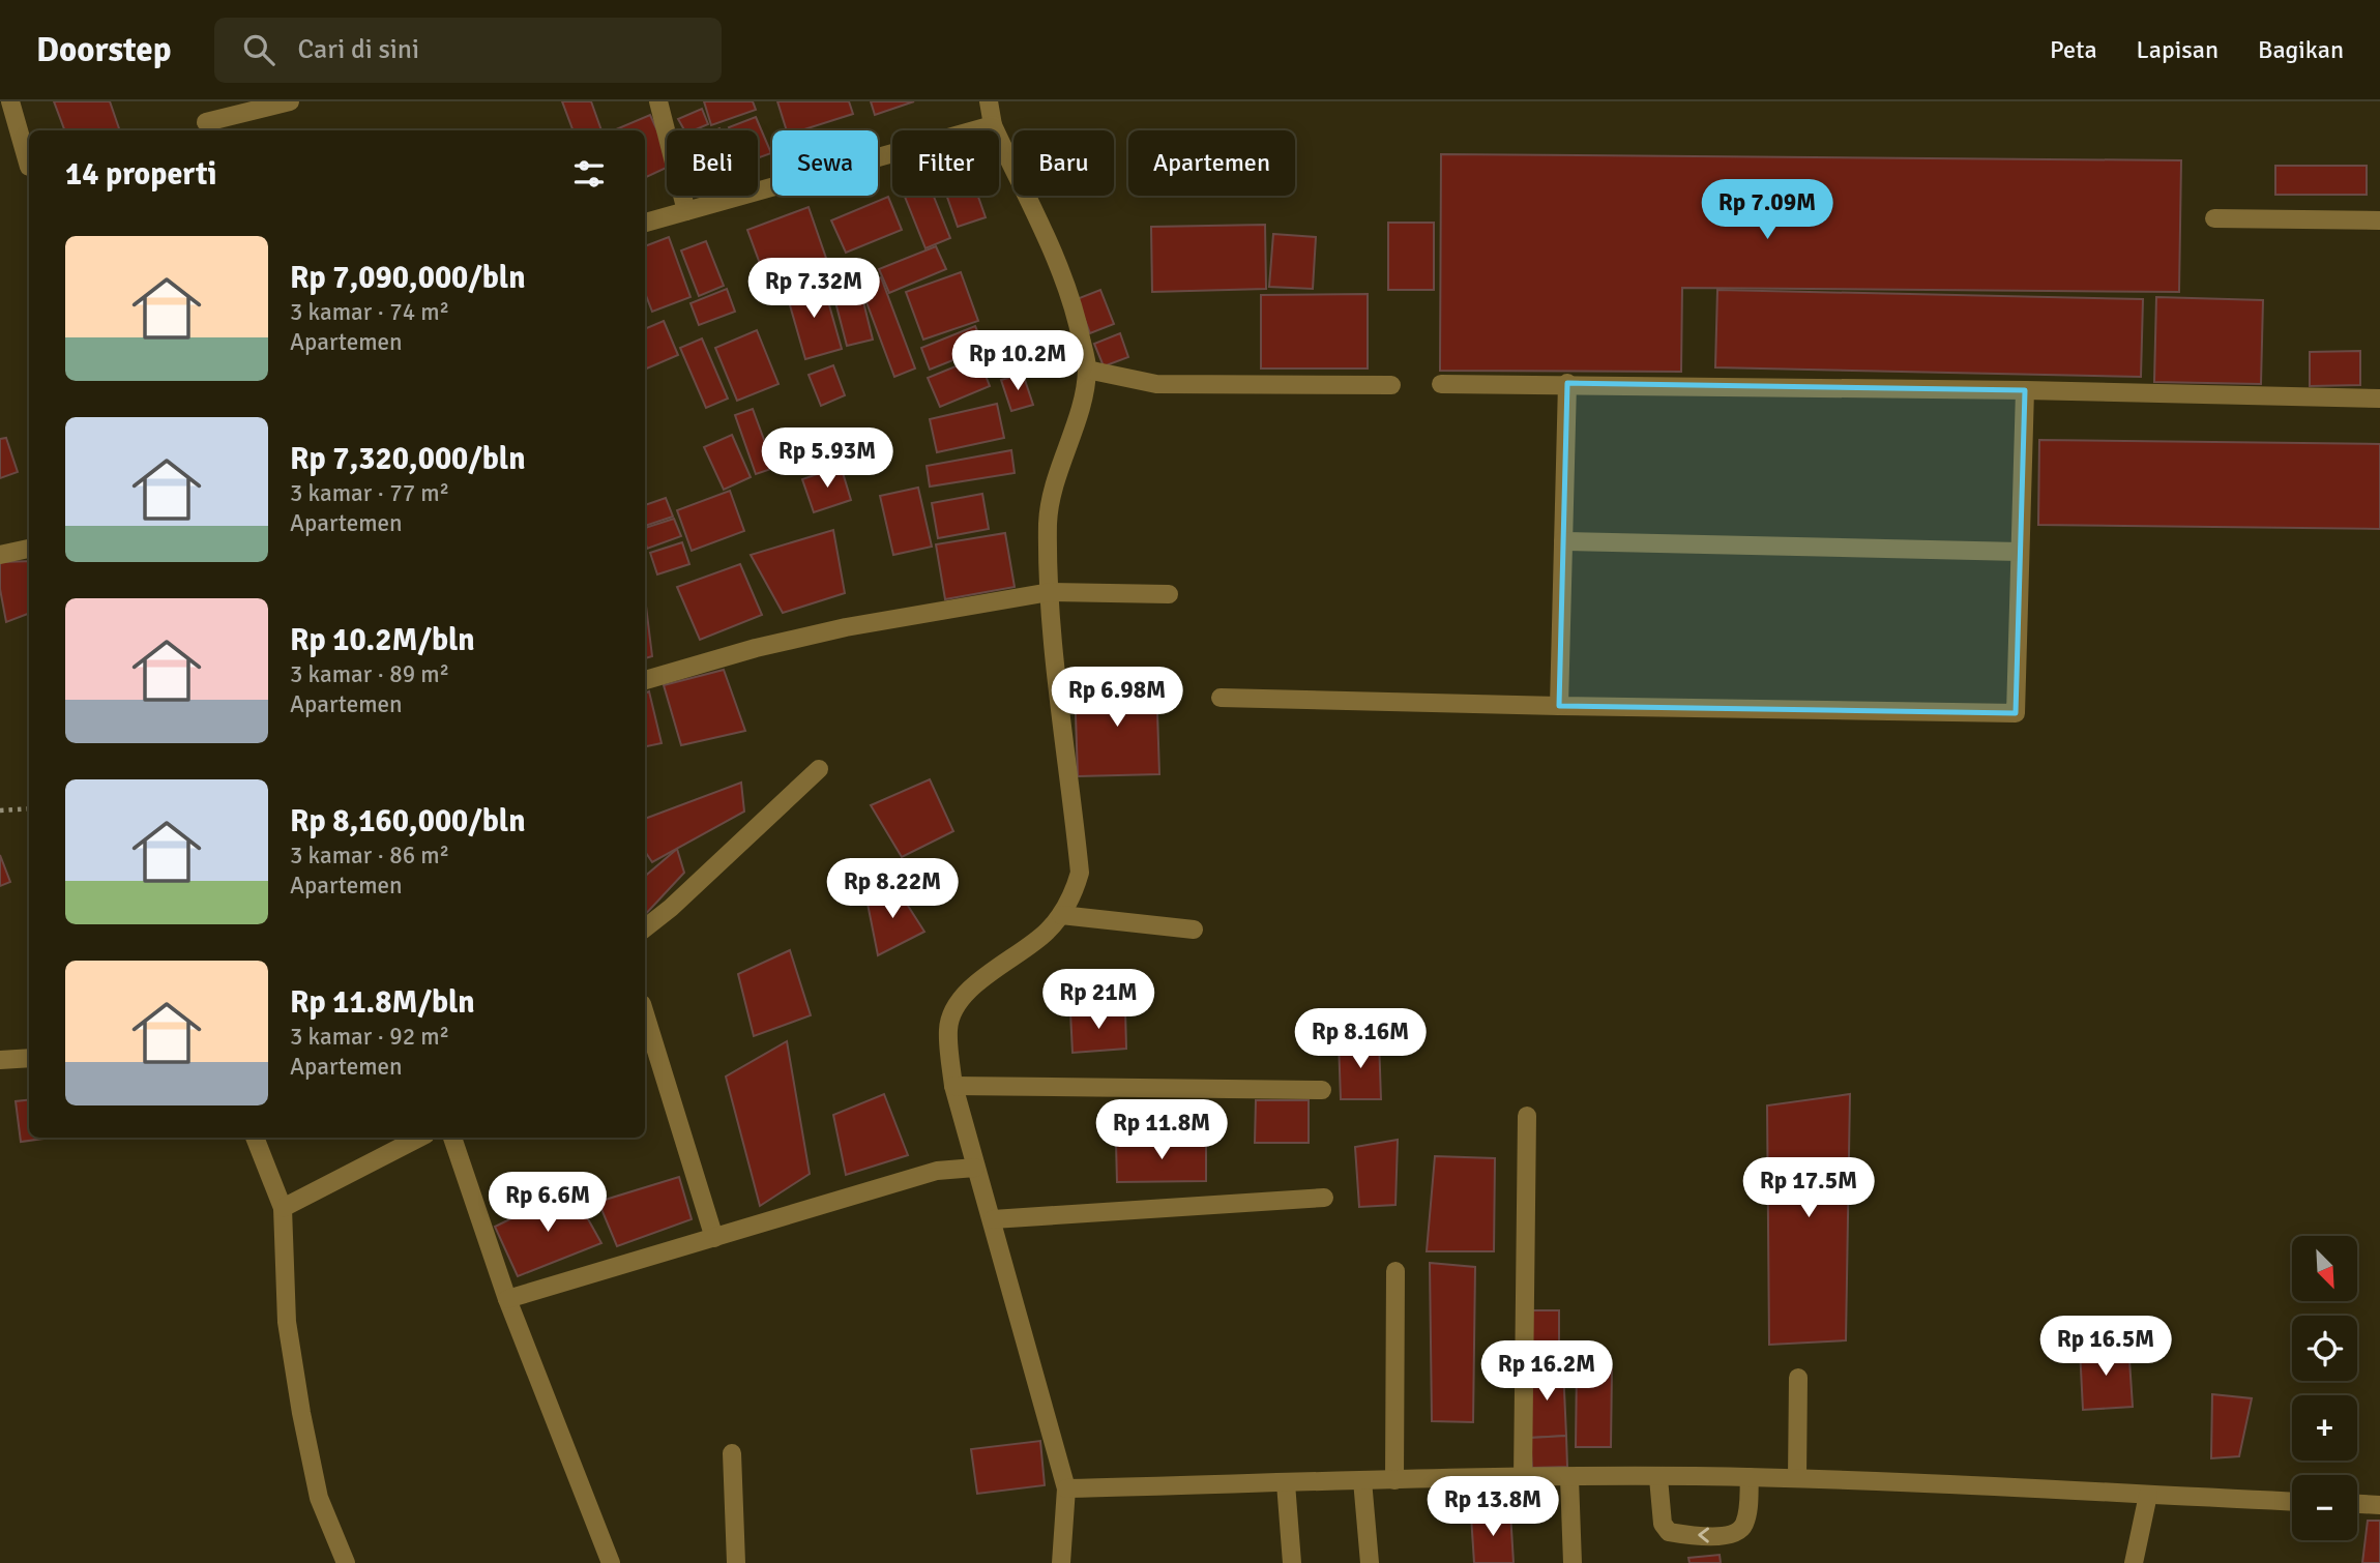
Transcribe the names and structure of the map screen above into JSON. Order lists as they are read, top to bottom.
{
  "north": "bottom right",
  "page": {
    "header": "Doorstep",
    "search": "Cari di sini",
    "nav": ["Peta", "Lapisan", "Bagikan"],
    "chip": [
      "Beli",
      "Sewa",
      "Filter",
      "Baru",
      "Apartemen"
    ],
    "heading": "14 properti",
    "price": [
      "Rp 7.09M",
      "Rp 7.32M",
      "Rp 10.2M",
      "Rp 5.93M",
      "Rp 6.98M",
      "Rp 8.22M",
      "Rp 21M",
      "Rp 8.16M",
      "Rp 11.8M",
      "Rp 17.5M",
      "Rp 6.6M",
      "Rp 16.5M",
      "Rp 16.2M",
      "Rp 13.8M"
    ],
    "list": [
      {
        "name": "Rp 7,090,000/bln",
        "note": "3 kamar · 74 m² · Apartemen"
      },
      {
        "name": "Rp 7,320,000/bln",
        "note": "3 kamar · 77 m² · Apartemen"
      },
      {
        "name": "Rp 10.2M/bln",
        "note": "3 kamar · 89 m² · Apartemen"
      },
      {
        "name": "Rp 8,160,000/bln",
        "note": "3 kamar · 86 m² · Apartemen"
      },
      {
        "name": "Rp 11.8M/bln",
        "note": "3 kamar · 92 m² · Apartemen"
      }
    ],
    "map_buttons": ["+", "−"]
  }
}
